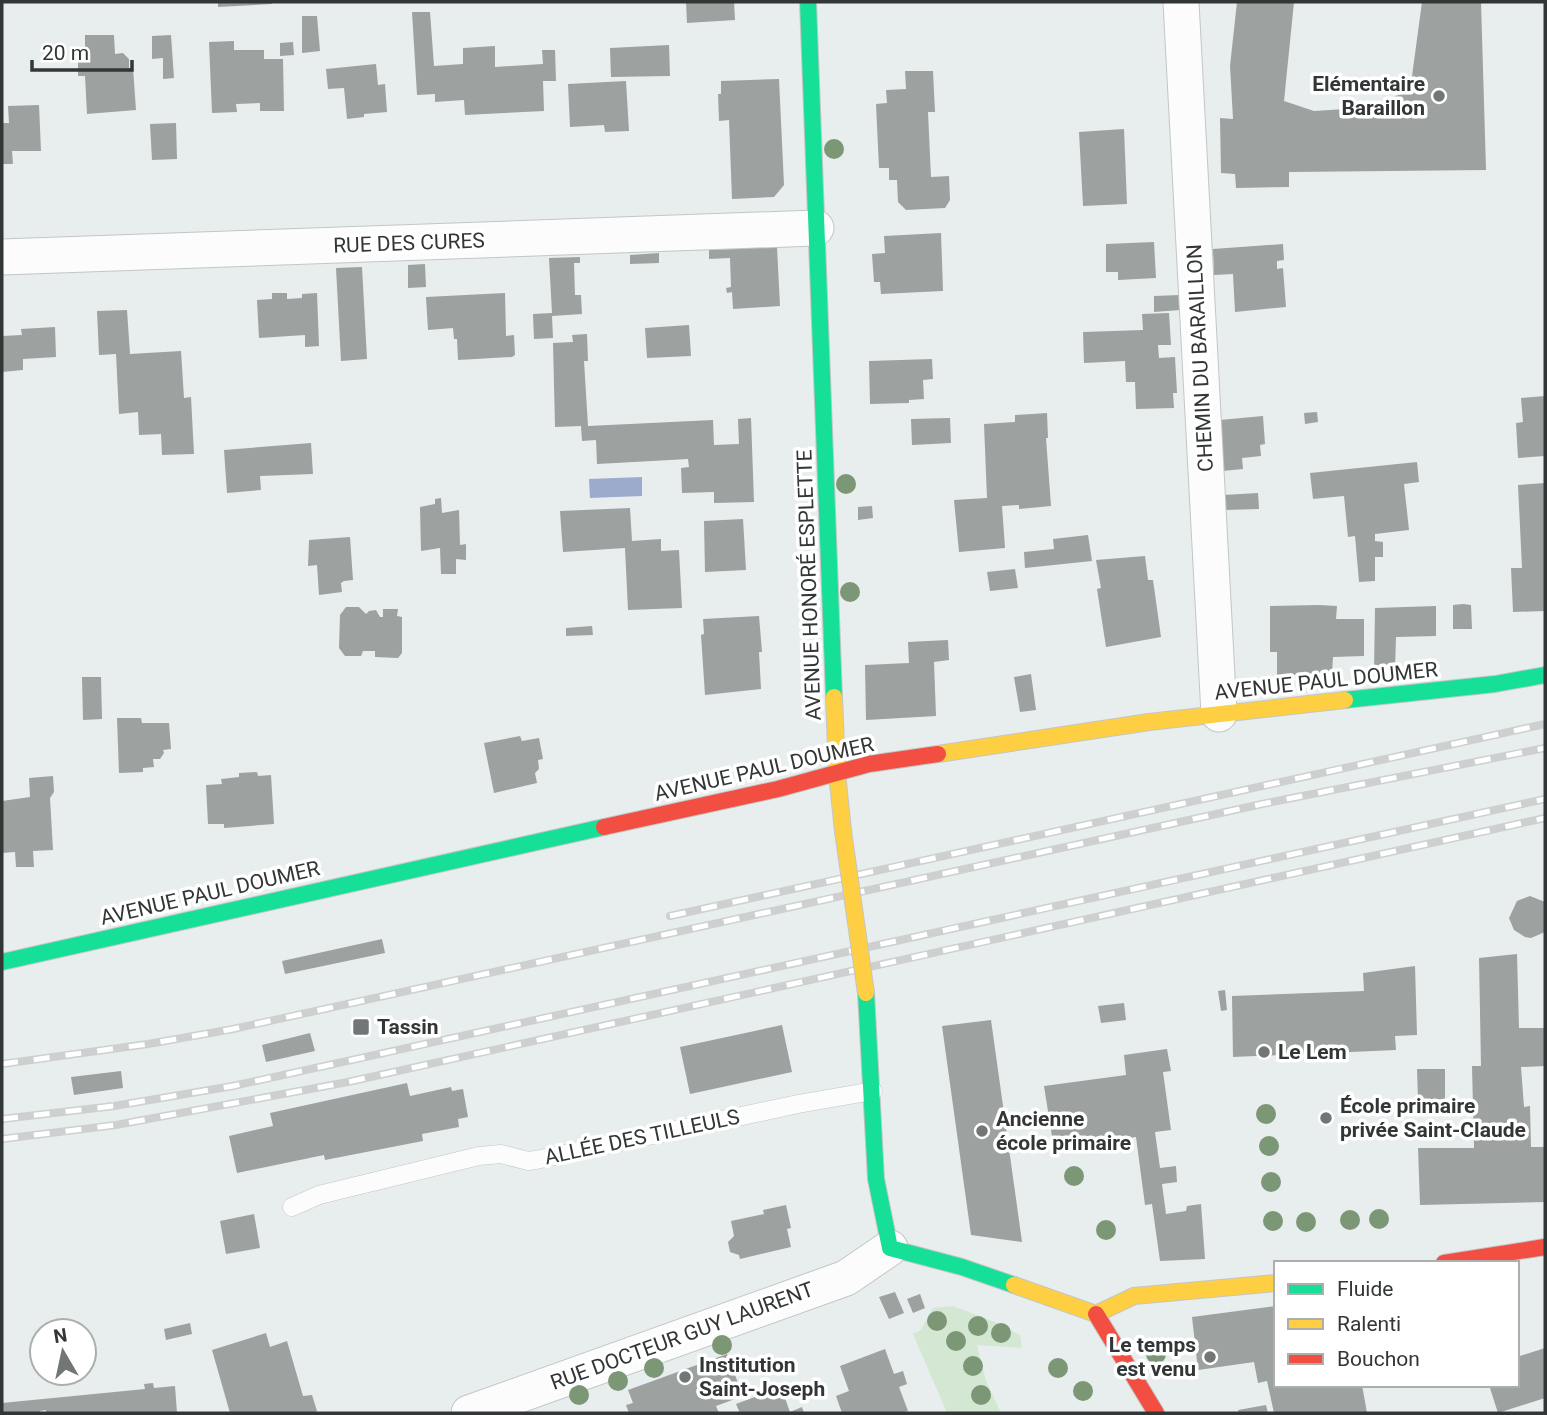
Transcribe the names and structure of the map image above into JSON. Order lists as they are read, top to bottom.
{
  "streets": {
    "street": [
      "RUE DES CURES",
      "CHEMIN DU BARAILLON",
      "AVENUE HONORÉ ESPLETTE",
      "AVENUE PAUL DOUMER",
      "RUE DOCTEUR GUY LAURENT"
    ],
    "lane": ["ALLÉE DES TILLEULS"]
  },
  "crossings": [
    ["RUE DES CURES", "AVENUE HONORÉ ESPLETTE"],
    ["CHEMIN DU BARAILLON", "AVENUE PAUL DOUMER"],
    ["AVENUE HONORÉ ESPLETTE", "AVENUE PAUL DOUMER"],
    ["AVENUE HONORÉ ESPLETTE", "ALLÉE DES TILLEULS"],
    ["AVENUE HONORÉ ESPLETTE", "RUE DOCTEUR GUY LAURENT"]
  ],
  "places": {
    "other": [
      "Elémentaire Baraillon",
      "Le Lem",
      "École primaire privée Saint-Claude",
      "Ancienne école primaire",
      "Le temps est venu",
      "Institution Saint-Joseph"
    ],
    "transit": ["Tassin"]
  },
  "legend": ["Fluide", "Ralenti", "Bouchon"],
  "scale_bar": "20 m",
  "north": "top"
}
